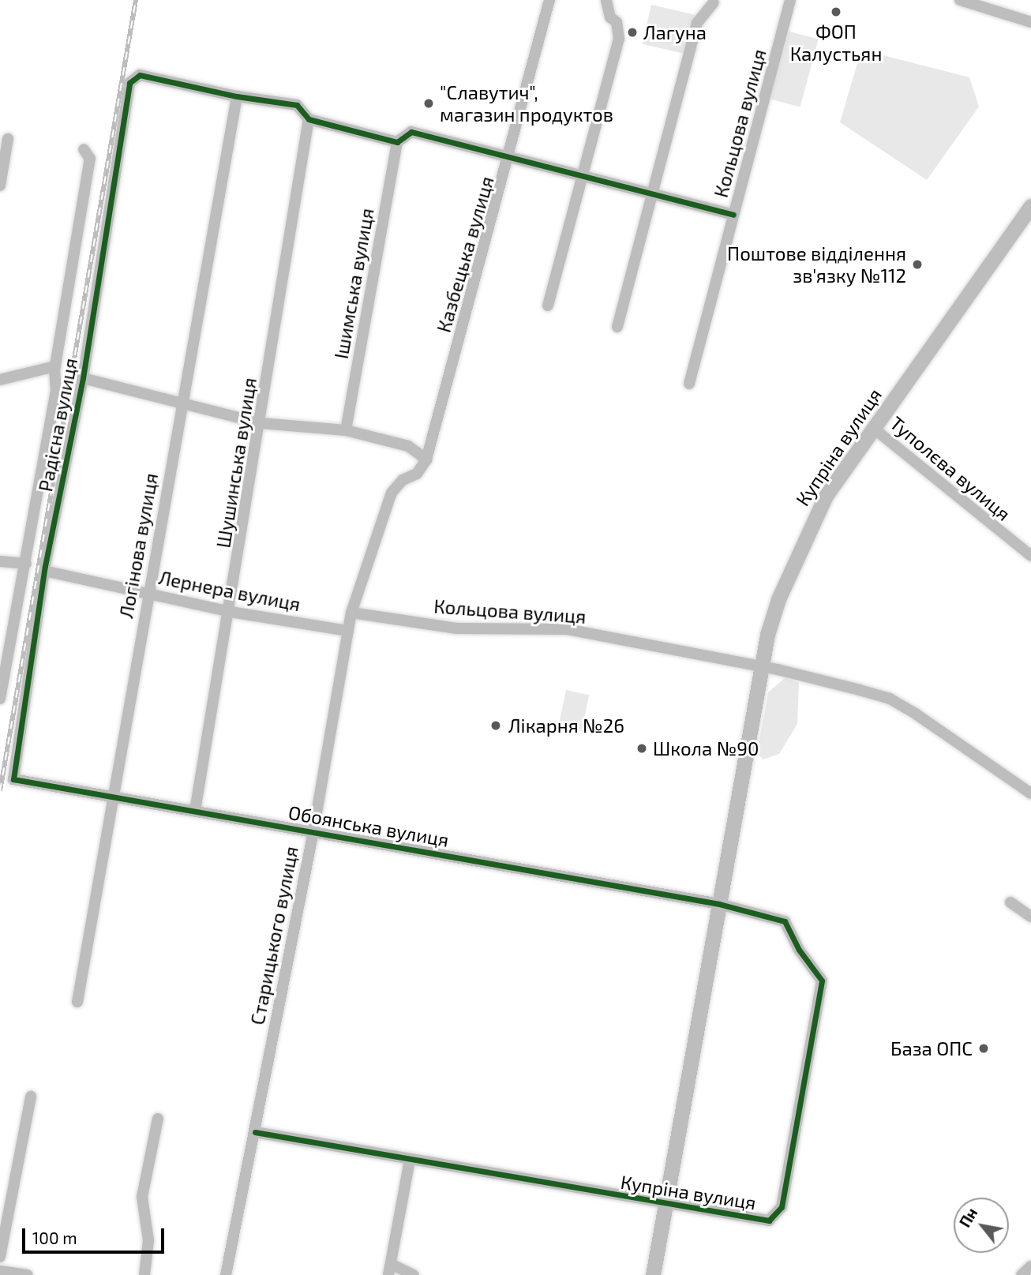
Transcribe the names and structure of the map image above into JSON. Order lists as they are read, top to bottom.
{
  "streets": {
    "main road": ["Купріна вулиця"],
    "street": [
      "Кольцова вулиця",
      "Казбецька вулиця",
      "Ішимська вулиця",
      "Радісна вулиця",
      "Шушинська вулиця",
      "Туполєва вулиця",
      "Логінова вулиця",
      "Лернера вулиця",
      "Обоянська вулиця",
      "Старицького вулиця"
    ]
  },
  "crossings": [
    ["Кольцова вулиця", "Купріна вулиця"],
    ["Кольцова вулиця", "Старицького вулиця"],
    ["Казбецька вулиця", "Старицького вулиця"],
    ["Радісна вулиця", "Логінова вулиця"],
    ["Радісна вулиця", "Лернера вулиця"],
    ["Радісна вулиця", "Обоянська вулиця"],
    ["Купріна вулиця", "Туполєва вулиця"],
    ["Купріна вулиця", "Обоянська вулиця"],
    ["Купріна вулиця", "Старицького вулиця"],
    ["Шушинська вулиця", "Лернера вулиця"],
    ["Шушинська вулиця", "Обоянська вулиця"],
    ["Логінова вулиця", "Лернера вулиця"],
    ["Логінова вулиця", "Обоянська вулиця"],
    ["Лернера вулиця", "Старицького вулиця"],
    ["Обоянська вулиця", "Старицького вулиця"]
  ],
  "places": [
    "ФОП Калустьян",
    "Лагуна",
    "\"Славутич\", магазин продуктов",
    "Поштове відділення зв'язку №112",
    "Лікарня №26",
    "Школа №90",
    "База ОПС"
  ],
  "scale_bar": "100 m",
  "north": "top left"
}
